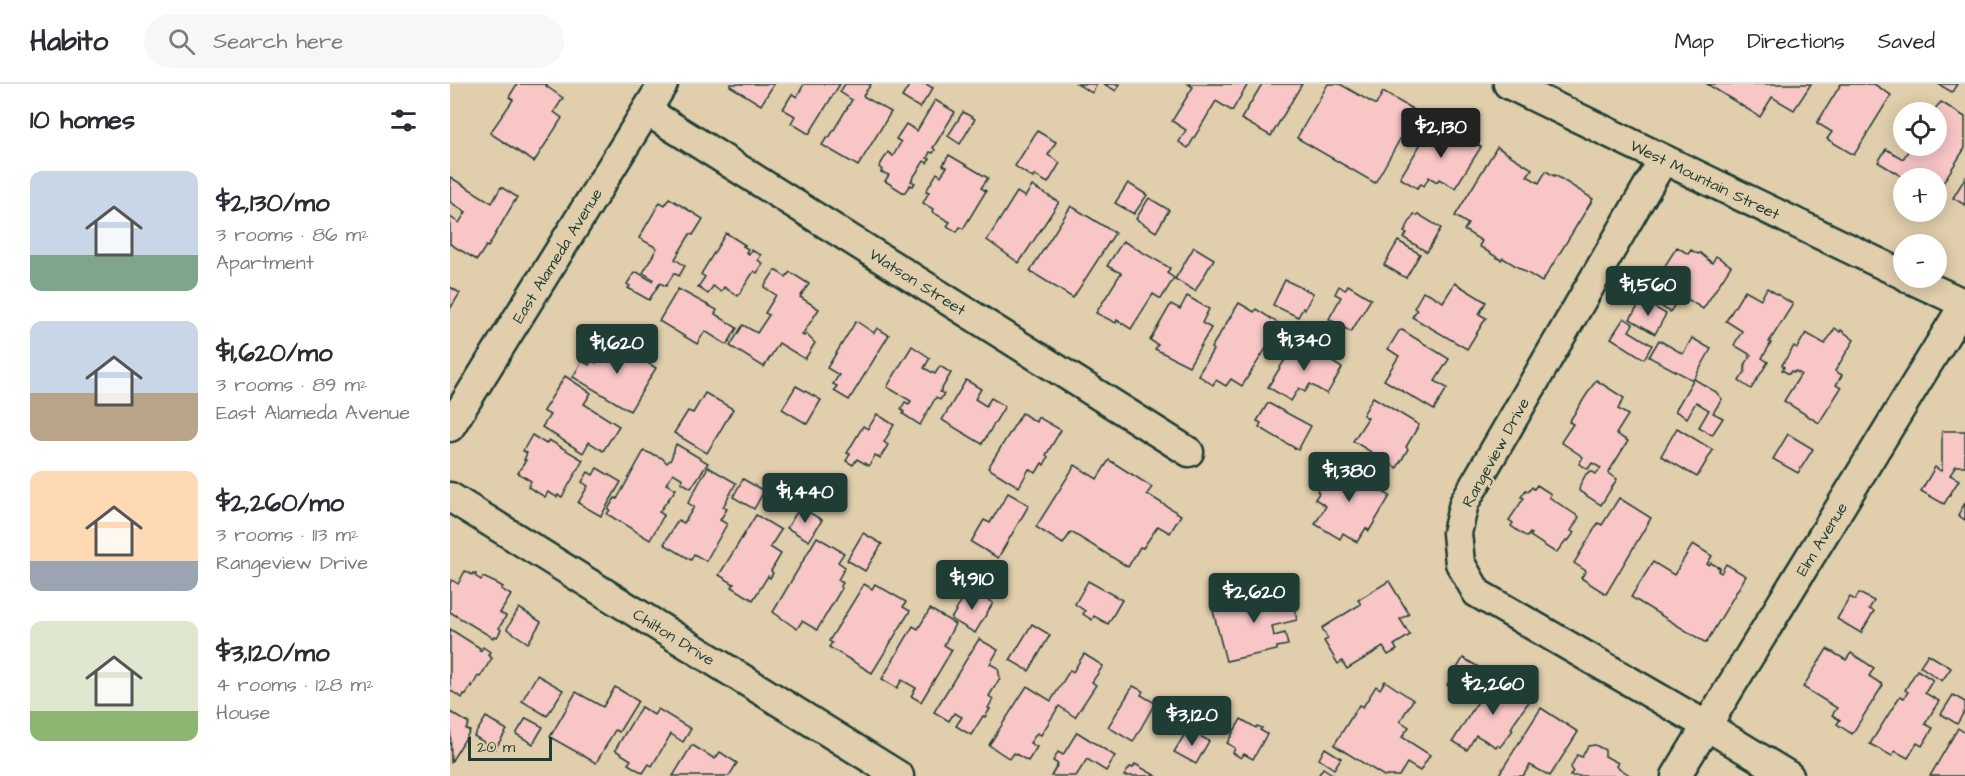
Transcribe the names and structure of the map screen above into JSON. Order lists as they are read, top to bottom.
{
  "streets": {
    "street": [
      "West Mountain Street",
      "East Alameda Avenue",
      "Watson Street",
      "Rangeview Drive",
      "Elm Avenue",
      "Chilton Drive"
    ]
  },
  "crossings": [
    ["West Mountain Street", "Rangeview Drive"],
    ["East Alameda Avenue", "Watson Street"],
    ["Rangeview Drive", "Elm Avenue"]
  ],
  "scale_bar": "20 m",
  "page": {
    "header": "Habito",
    "search": "Search here",
    "nav": ["Map", "Directions", "Saved"],
    "heading": "10 homes",
    "map_buttons": ["+", "−"],
    "price": [
      "$2,130",
      "$1,560",
      "$1,340",
      "$1,620",
      "$1,380",
      "$1,440",
      "$1,910",
      "$2,620",
      "$2,260",
      "$3,120"
    ],
    "list": [
      {
        "name": "$2,130/mo",
        "note": "3 rooms · 86 m² · Apartment"
      },
      {
        "name": "$1,620/mo",
        "note": "3 rooms · 89 m² · East Alameda Avenue"
      },
      {
        "name": "$2,260/mo",
        "note": "3 rooms · 113 m² · Rangeview Drive"
      },
      {
        "name": "$3,120/mo",
        "note": "4 rooms · 128 m² · House"
      }
    ],
    "scale": "20 m"
  }
}
